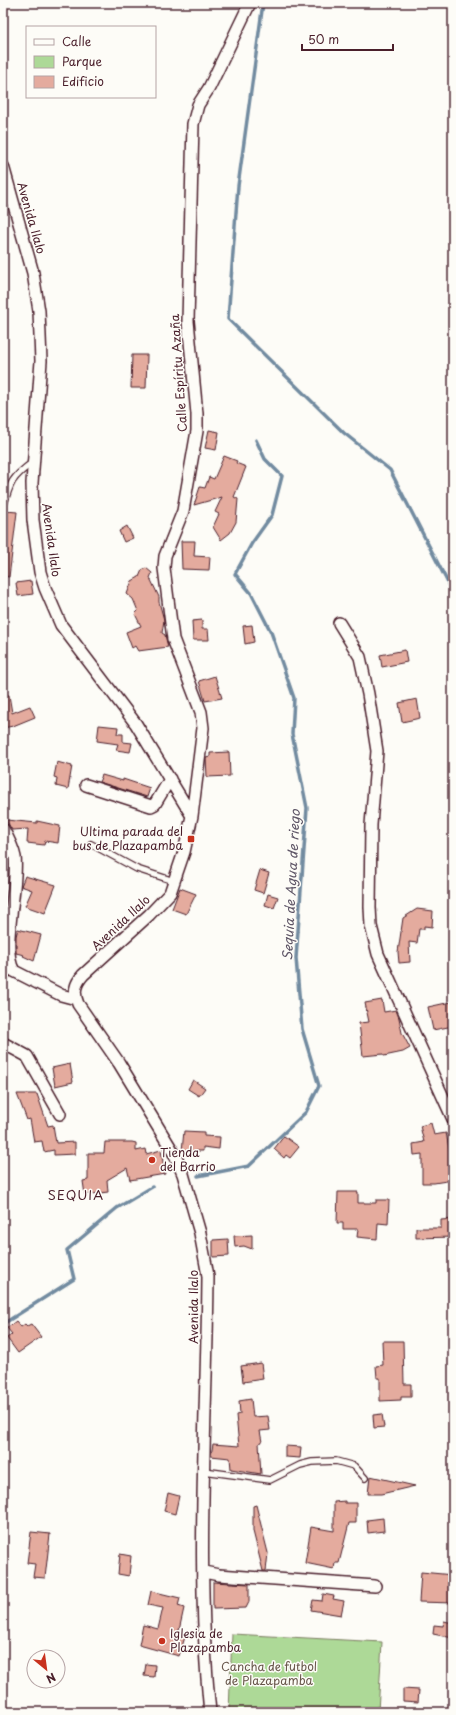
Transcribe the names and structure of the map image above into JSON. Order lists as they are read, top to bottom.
{
  "streets": {
    "street": ["Avenida Ilalo", "Calle Espíritu Azaña"]
  },
  "crossings": [
    ["Avenida Ilalo", "Calle Espíritu Azaña"]
  ],
  "districts": ["SEQUIA"],
  "water": ["Sequia de Agua de riego"],
  "parks": ["Cancha de futbol de Plazapamba"],
  "places": {
    "transit": ["Ultima parada del bus de Plazapamba"],
    "other": ["Tienda del Barrio", "Iglesia de Plazapamba"]
  },
  "legend": ["Calle", "Parque", "Edificio"],
  "scale_bar": "50 m",
  "north": "bottom right"
}
